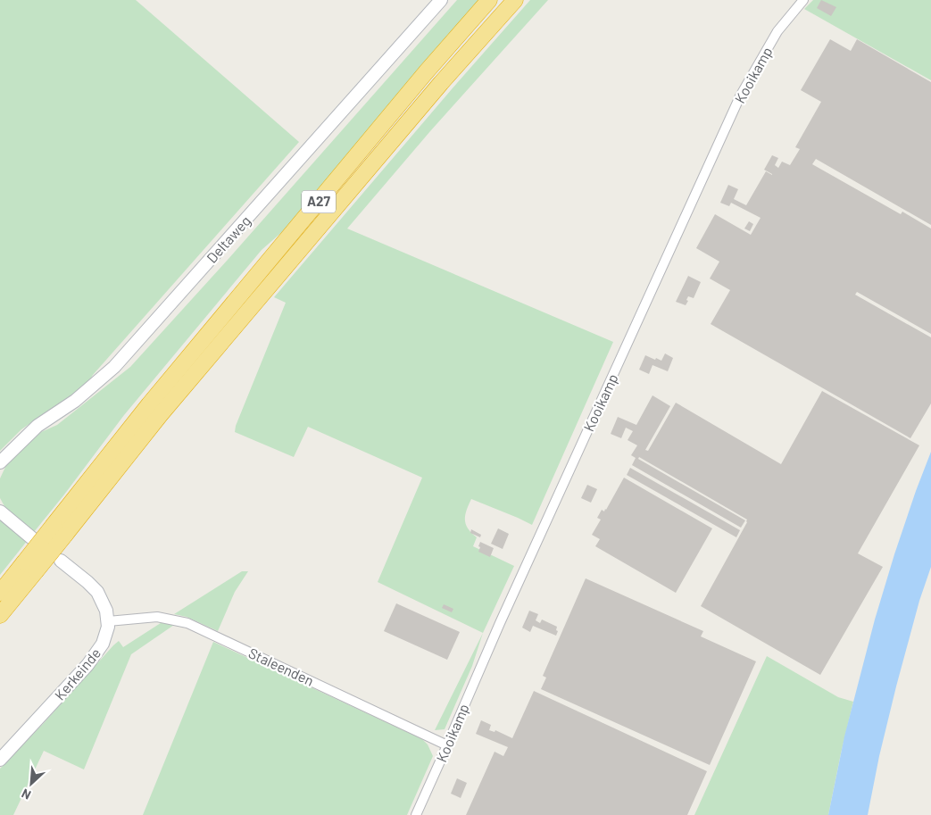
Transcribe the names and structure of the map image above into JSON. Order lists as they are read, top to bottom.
{
  "streets": {
    "highway": ["A27"],
    "street": [
      "Kooikamp",
      "Deltaweg",
      "Staleenden",
      "Kerkeinde"
    ]
  },
  "crossings": [
    ["Kooikamp", "Staleenden"],
    ["Staleenden", "Kerkeinde"]
  ],
  "north": "bottom left"
}
